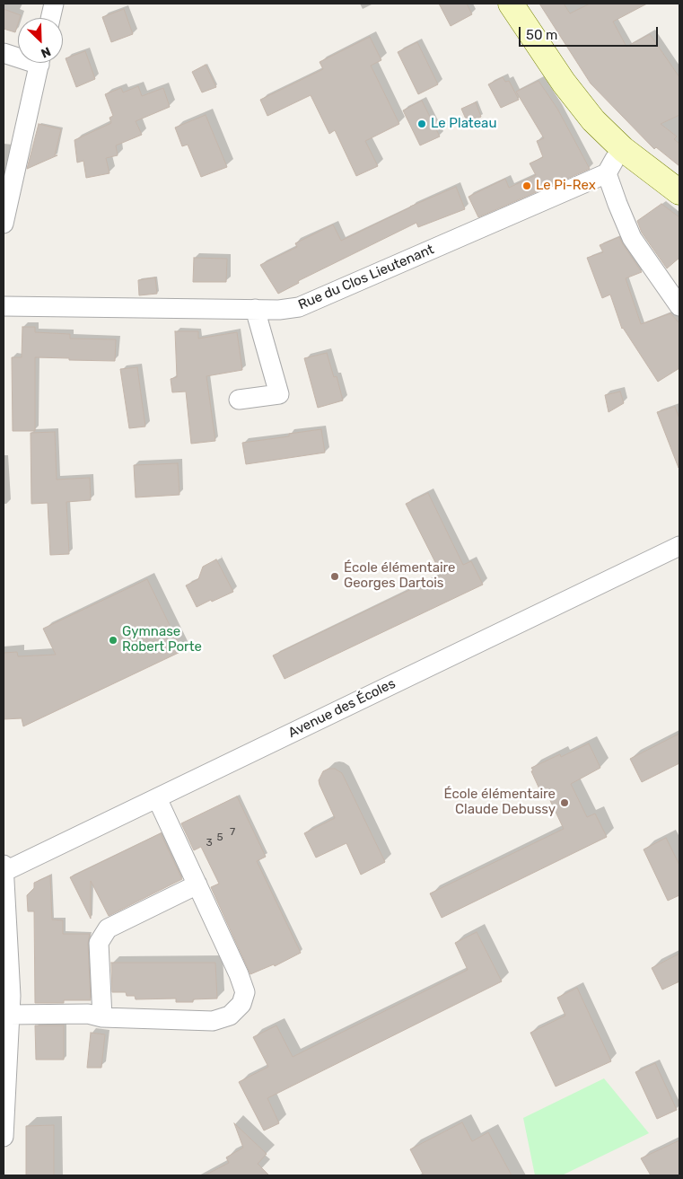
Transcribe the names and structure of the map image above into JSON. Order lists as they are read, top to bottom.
{
  "streets": {
    "street": ["Rue du Clos Lieutenant", "Avenue des Écoles"]
  },
  "places": [
    "Le Plateau",
    "Le Pi-Rex",
    "École élémentaire Georges Dartois",
    "Gymnase Robert Porte",
    "École élémentaire Claude Debussy"
  ],
  "house_numbers": ["7", "5", "3"],
  "scale_bar": "50 m",
  "north": "bottom right"
}
